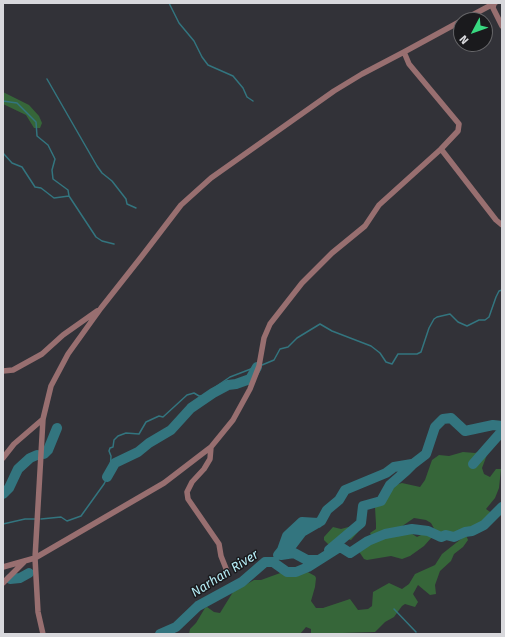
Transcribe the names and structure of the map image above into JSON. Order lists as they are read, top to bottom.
{
  "water": ["Narhan River"],
  "north": "bottom left"
}
